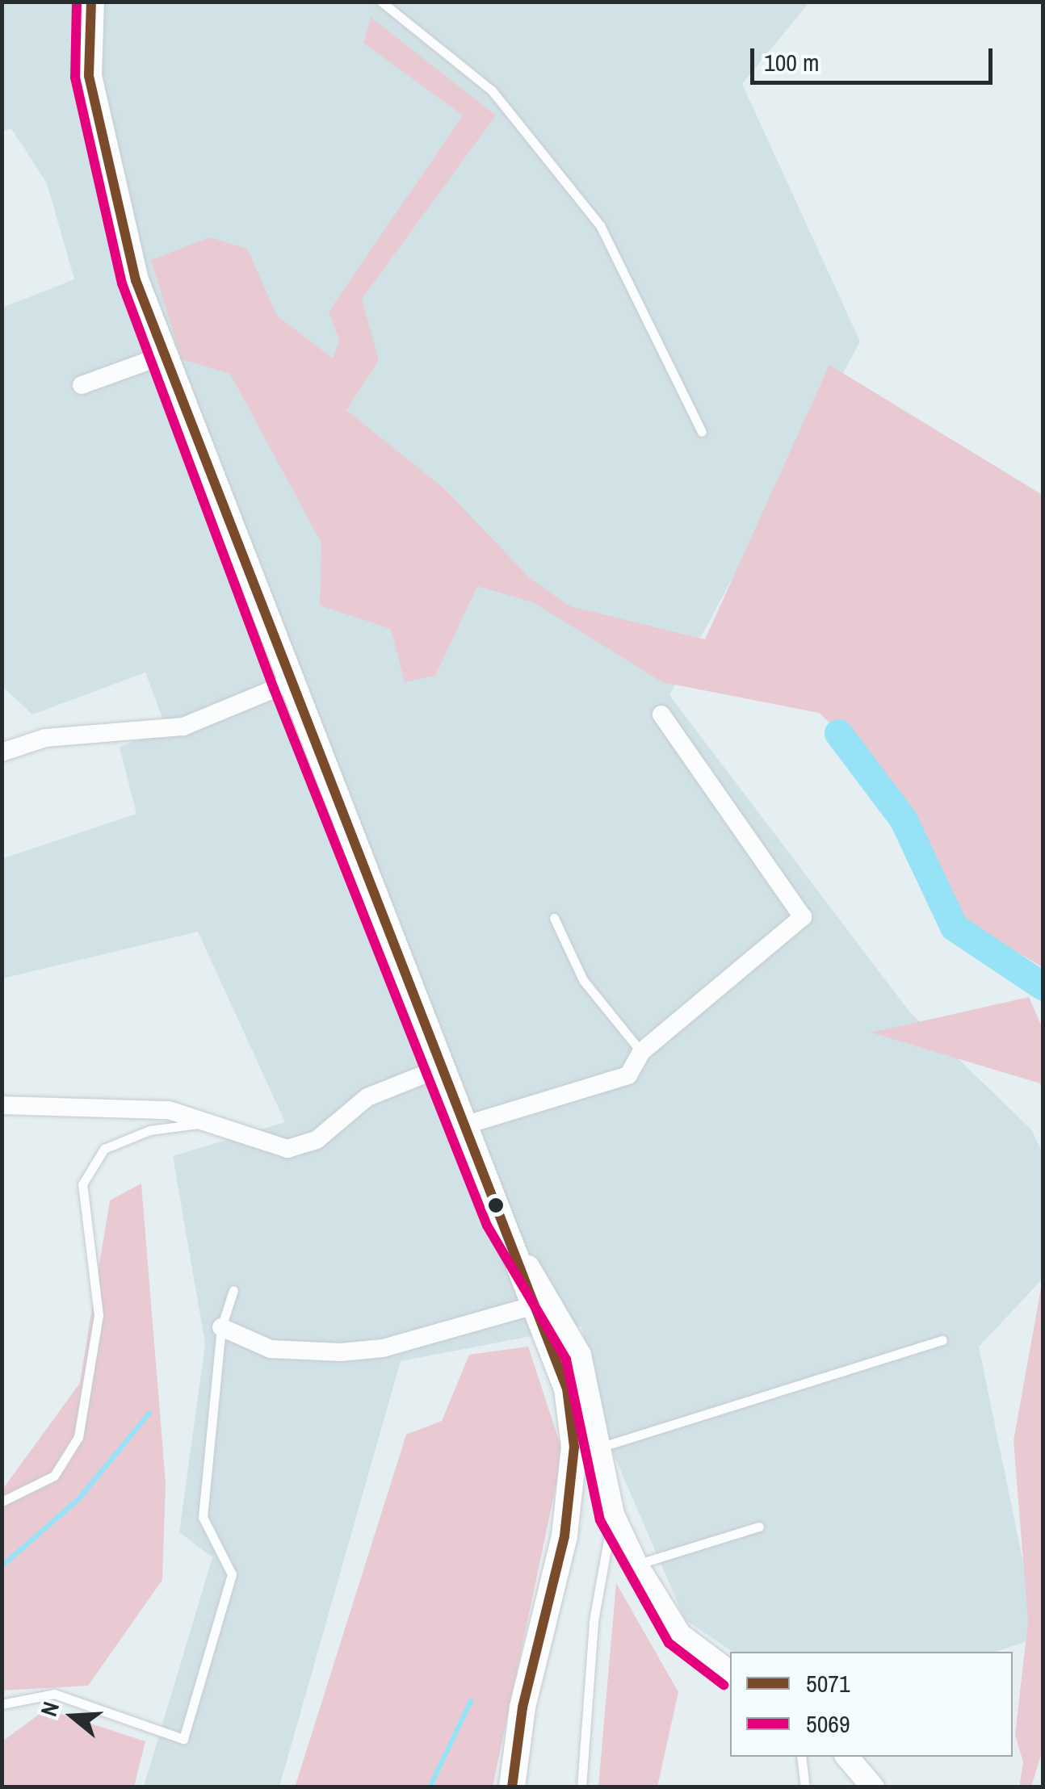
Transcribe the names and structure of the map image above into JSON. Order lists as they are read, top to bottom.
{
  "lines": ["transit line 5071", "transit line 5069"],
  "legend": ["5071", "5069"],
  "scale_bar": "100 m",
  "north": "left"
}
